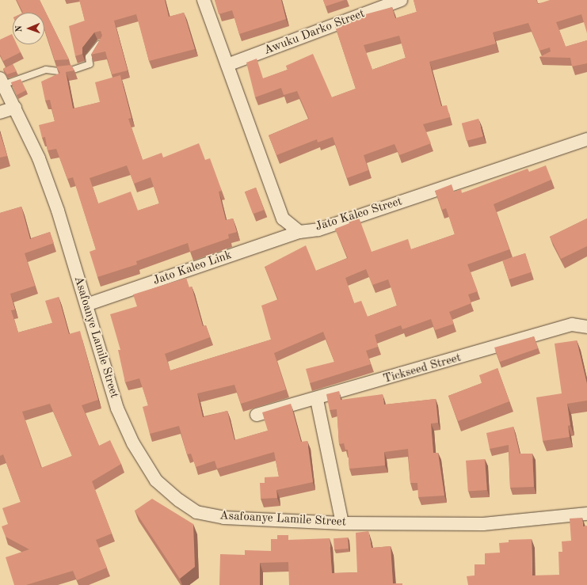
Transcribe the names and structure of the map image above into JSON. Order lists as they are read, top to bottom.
{
  "streets": {
    "street": [
      "Awuku Darko Street",
      "Jato Kaleo Street",
      "Jato Kaleo Link",
      "Asafoanye Lamile Street",
      "Tickseed Street"
    ]
  },
  "crossings": [
    ["Awuku Darko Street", "Jato Kaleo Street"],
    ["Jato Kaleo Street", "Jato Kaleo Link"],
    ["Jato Kaleo Link", "Asafoanye Lamile Street"]
  ],
  "north": "left"
}
